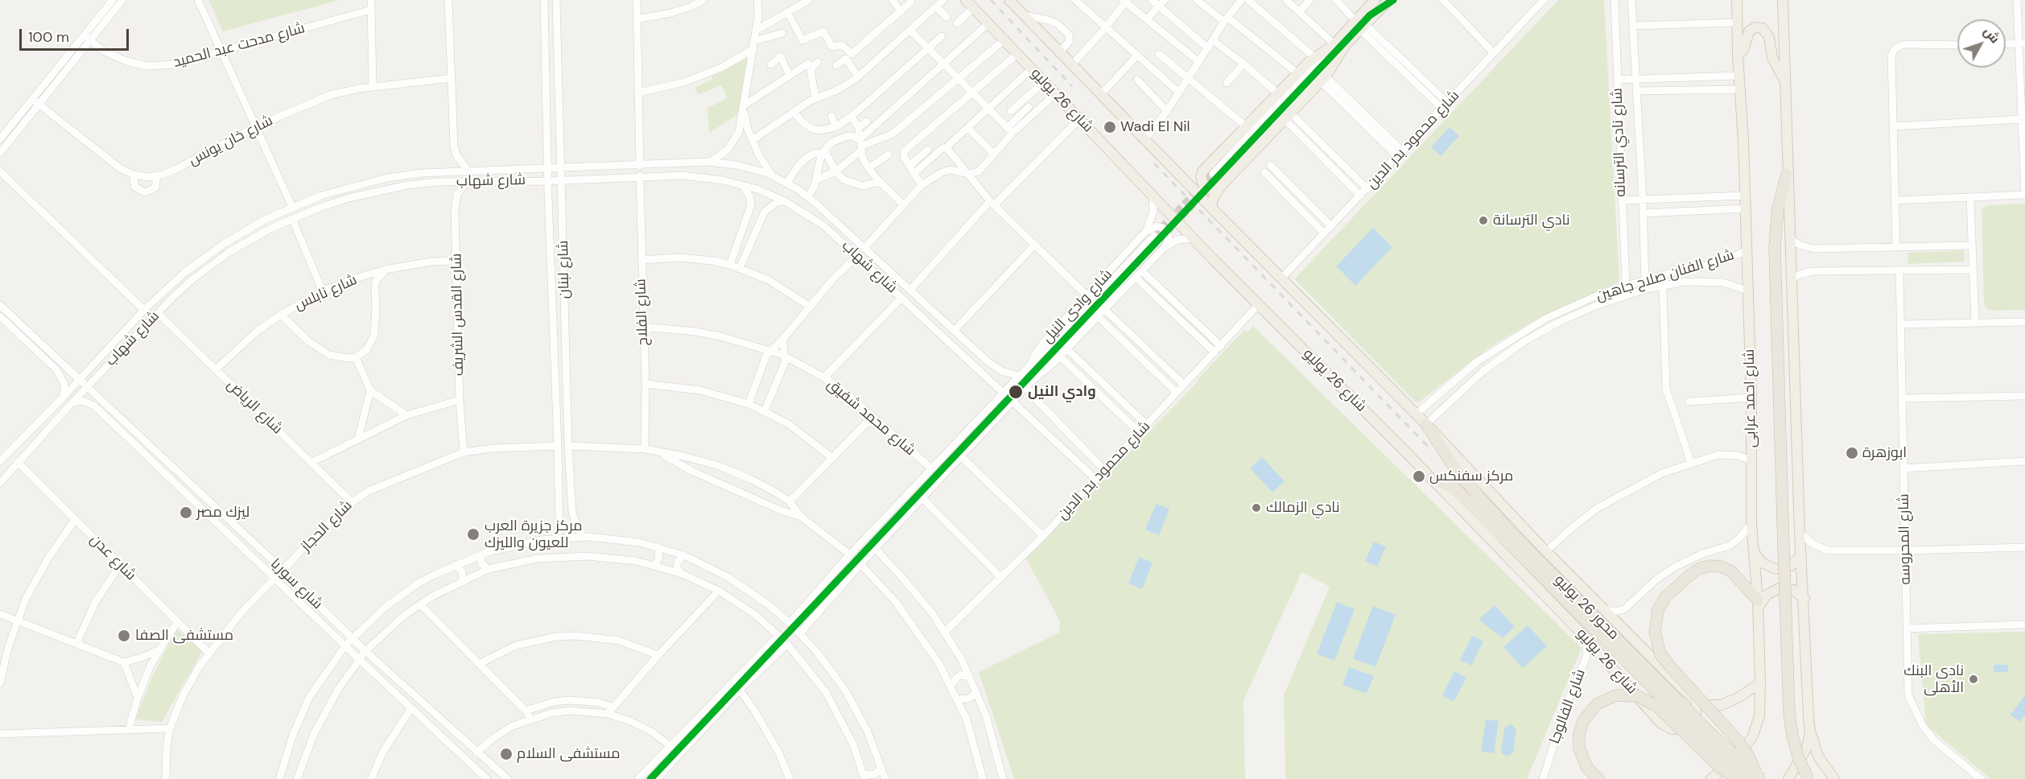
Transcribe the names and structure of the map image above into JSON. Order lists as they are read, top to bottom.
{
  "streets": {
    "highway": ["محور 26 يوليو"],
    "main road": ["شارع 26 يوليو", "شارع احمد عرابى"],
    "street": [
      "شارع مدحت عبد الحميد",
      "شارع محمود بدر الدين",
      "شارع خان يونس",
      "شارع نادي الترسانه",
      "شارع شهاب",
      "شارع لبنان",
      "شارع الفنان صلاح جاهين",
      "شارع نابلس",
      "شارع وادى النيل",
      "شارع الفلاح",
      "شارع القدس الشريف",
      "شارع الرياض",
      "شارع محمد شفيق",
      "شارع الحجاز",
      "شارع المحروسه",
      "شارع عدن",
      "شارع سوريا",
      "شارع الفالوجا"
    ]
  },
  "crossings": [
    ["شارع 26 يوليو", "شارع محمود بدر الدين"],
    ["شارع 26 يوليو", "شارع وادى النيل"],
    ["شارع 26 يوليو", "محور 26 يوليو"],
    ["شارع 26 يوليو", "شارع الفالوجا"],
    ["شارع محمود بدر الدين", "شارع شهاب"],
    ["شارع نادي الترسانه", "شارع الفنان صلاح جاهين"],
    ["شارع شهاب", "شارع لبنان"],
    ["شارع شهاب", "شارع وادى النيل"],
    ["شارع شهاب", "شارع الفلاح"],
    ["شارع شهاب", "شارع القدس الشريف"],
    ["شارع شهاب", "شارع الرياض"],
    ["شارع شهاب", "شارع عدن"],
    ["شارع شهاب", "شارع سوريا"],
    ["شارع لبنان", "شارع الحجاز"],
    ["شارع الفنان صلاح جاهين", "شارع احمد عرابى"],
    ["شارع الفنان صلاح جاهين", "محور 26 يوليو"],
    ["شارع نابلس", "شارع القدس الشريف"],
    ["شارع نابلس", "شارع الرياض"],
    ["شارع وادى النيل", "شارع محمد شفيق"],
    ["شارع الفلاح", "شارع محمد شفيق"],
    ["شارع القدس الشريف", "شارع الحجاز"],
    ["شارع الرياض", "شارع الحجاز"],
    ["شارع الحجاز", "شارع عدن"],
    ["شارع الحجاز", "شارع سوريا"]
  ],
  "places": [
    "Wadi El Nil",
    "نادي الترسانة",
    "وادي النيل",
    "ابوزهرة",
    "مركز سفنكس",
    "نادي الزمالك",
    "ليزك مصر",
    "مركز جزيرة العرب للعيون والليزك",
    "مستشفى الصفا",
    "نادى البنك الأهلى",
    "مستشفى السلام"
  ],
  "scale_bar": "100 m",
  "north": "top right"
}
